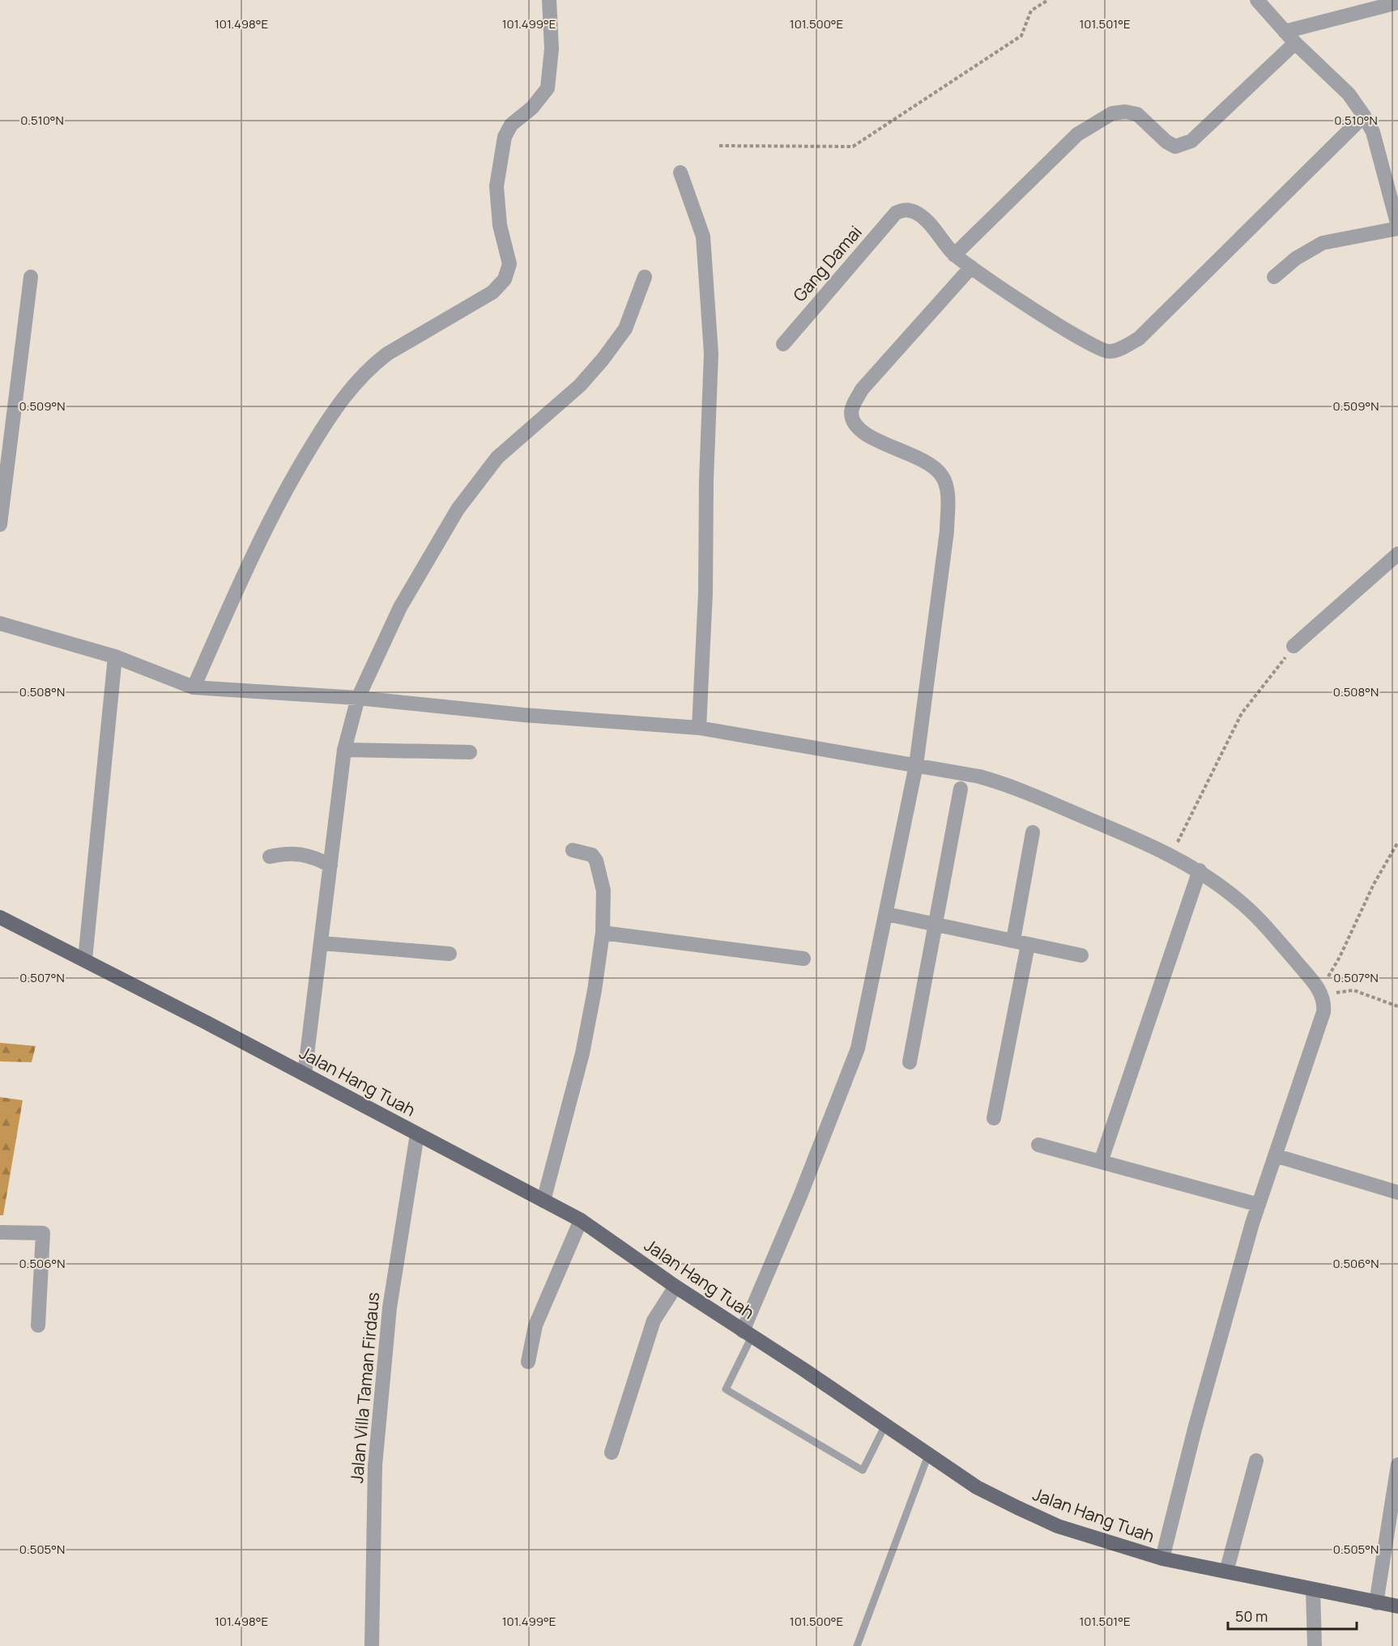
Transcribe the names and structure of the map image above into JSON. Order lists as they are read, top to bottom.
{
  "streets": {
    "main road": ["Jalan Hang Tuah"],
    "street": ["Gang Damai", "Jalan Villa Taman Firdaus"]
  },
  "crossings": [
    ["Jalan Hang Tuah", "Jalan Villa Taman Firdaus"]
  ],
  "scale_bar": "50 m",
  "coordinates": [
    "101.498°E",
    "101.499°E",
    "101.500°E",
    "101.501°E",
    "0.510°N",
    "0.509°N",
    "0.508°N",
    "0.507°N",
    "0.506°N",
    "0.505°N"
  ]
}
